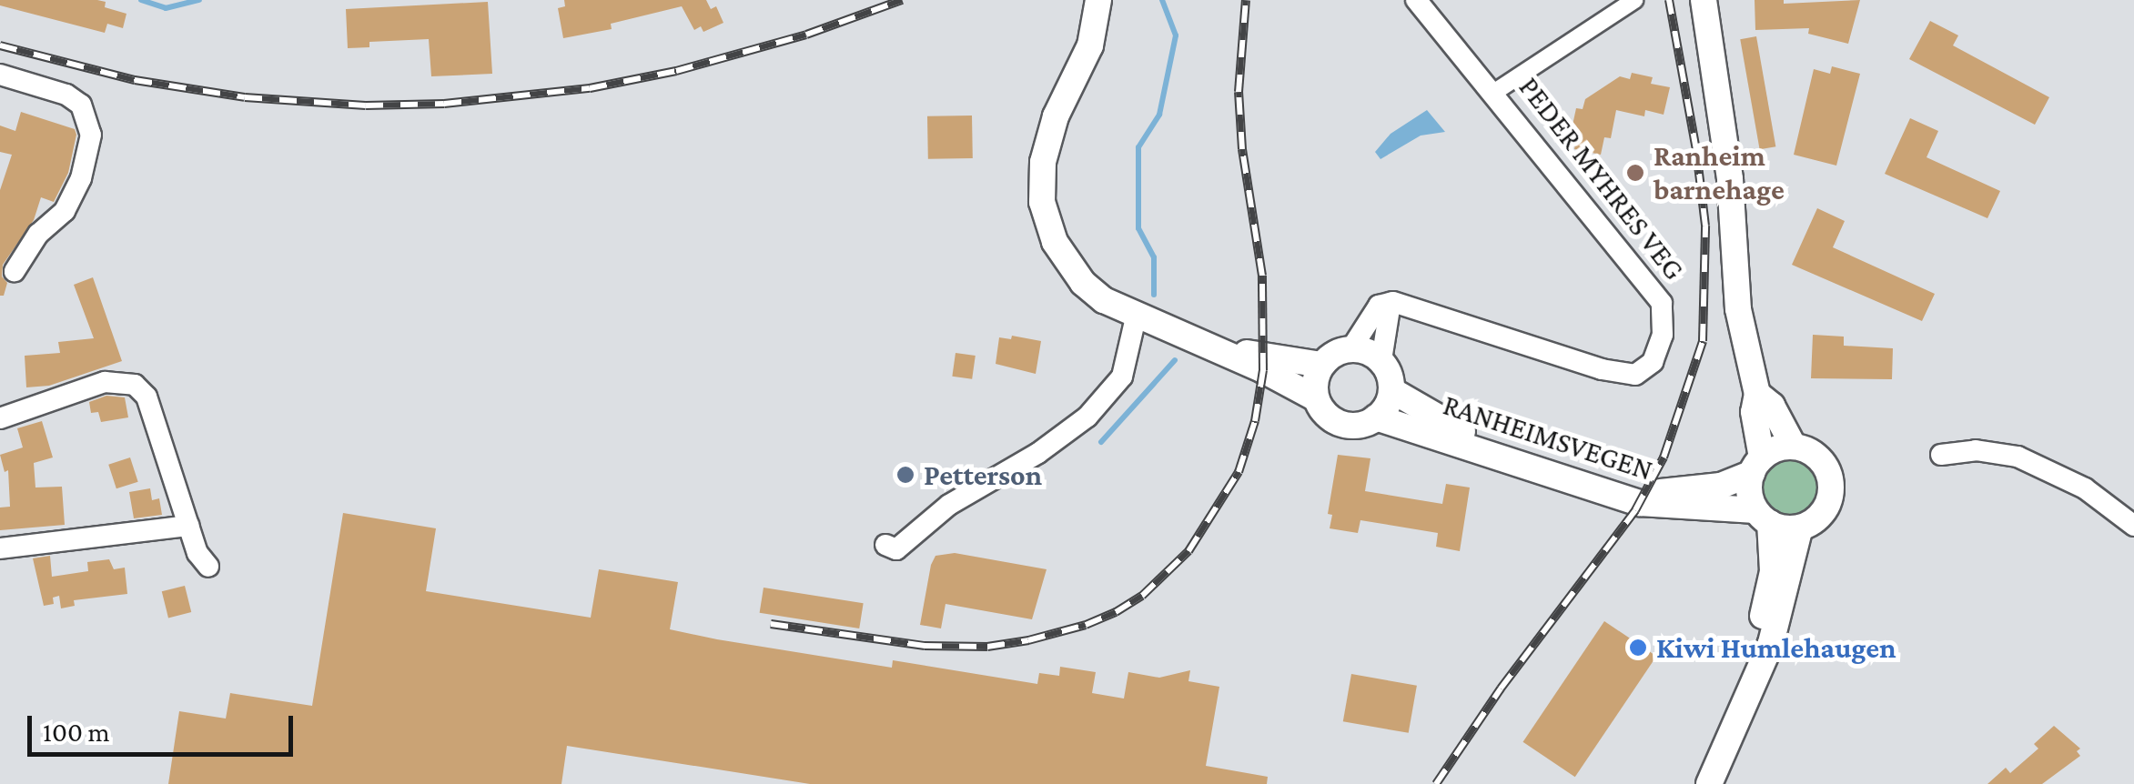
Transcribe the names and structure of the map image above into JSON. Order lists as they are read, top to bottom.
{
  "streets": {
    "street": ["PEDER MYHRES VEG", "RANHEIMSVEGEN"]
  },
  "places": ["Ranheim barnehage", "Petterson", "Kiwi Humlehaugen"],
  "scale_bar": "100 m"
}
